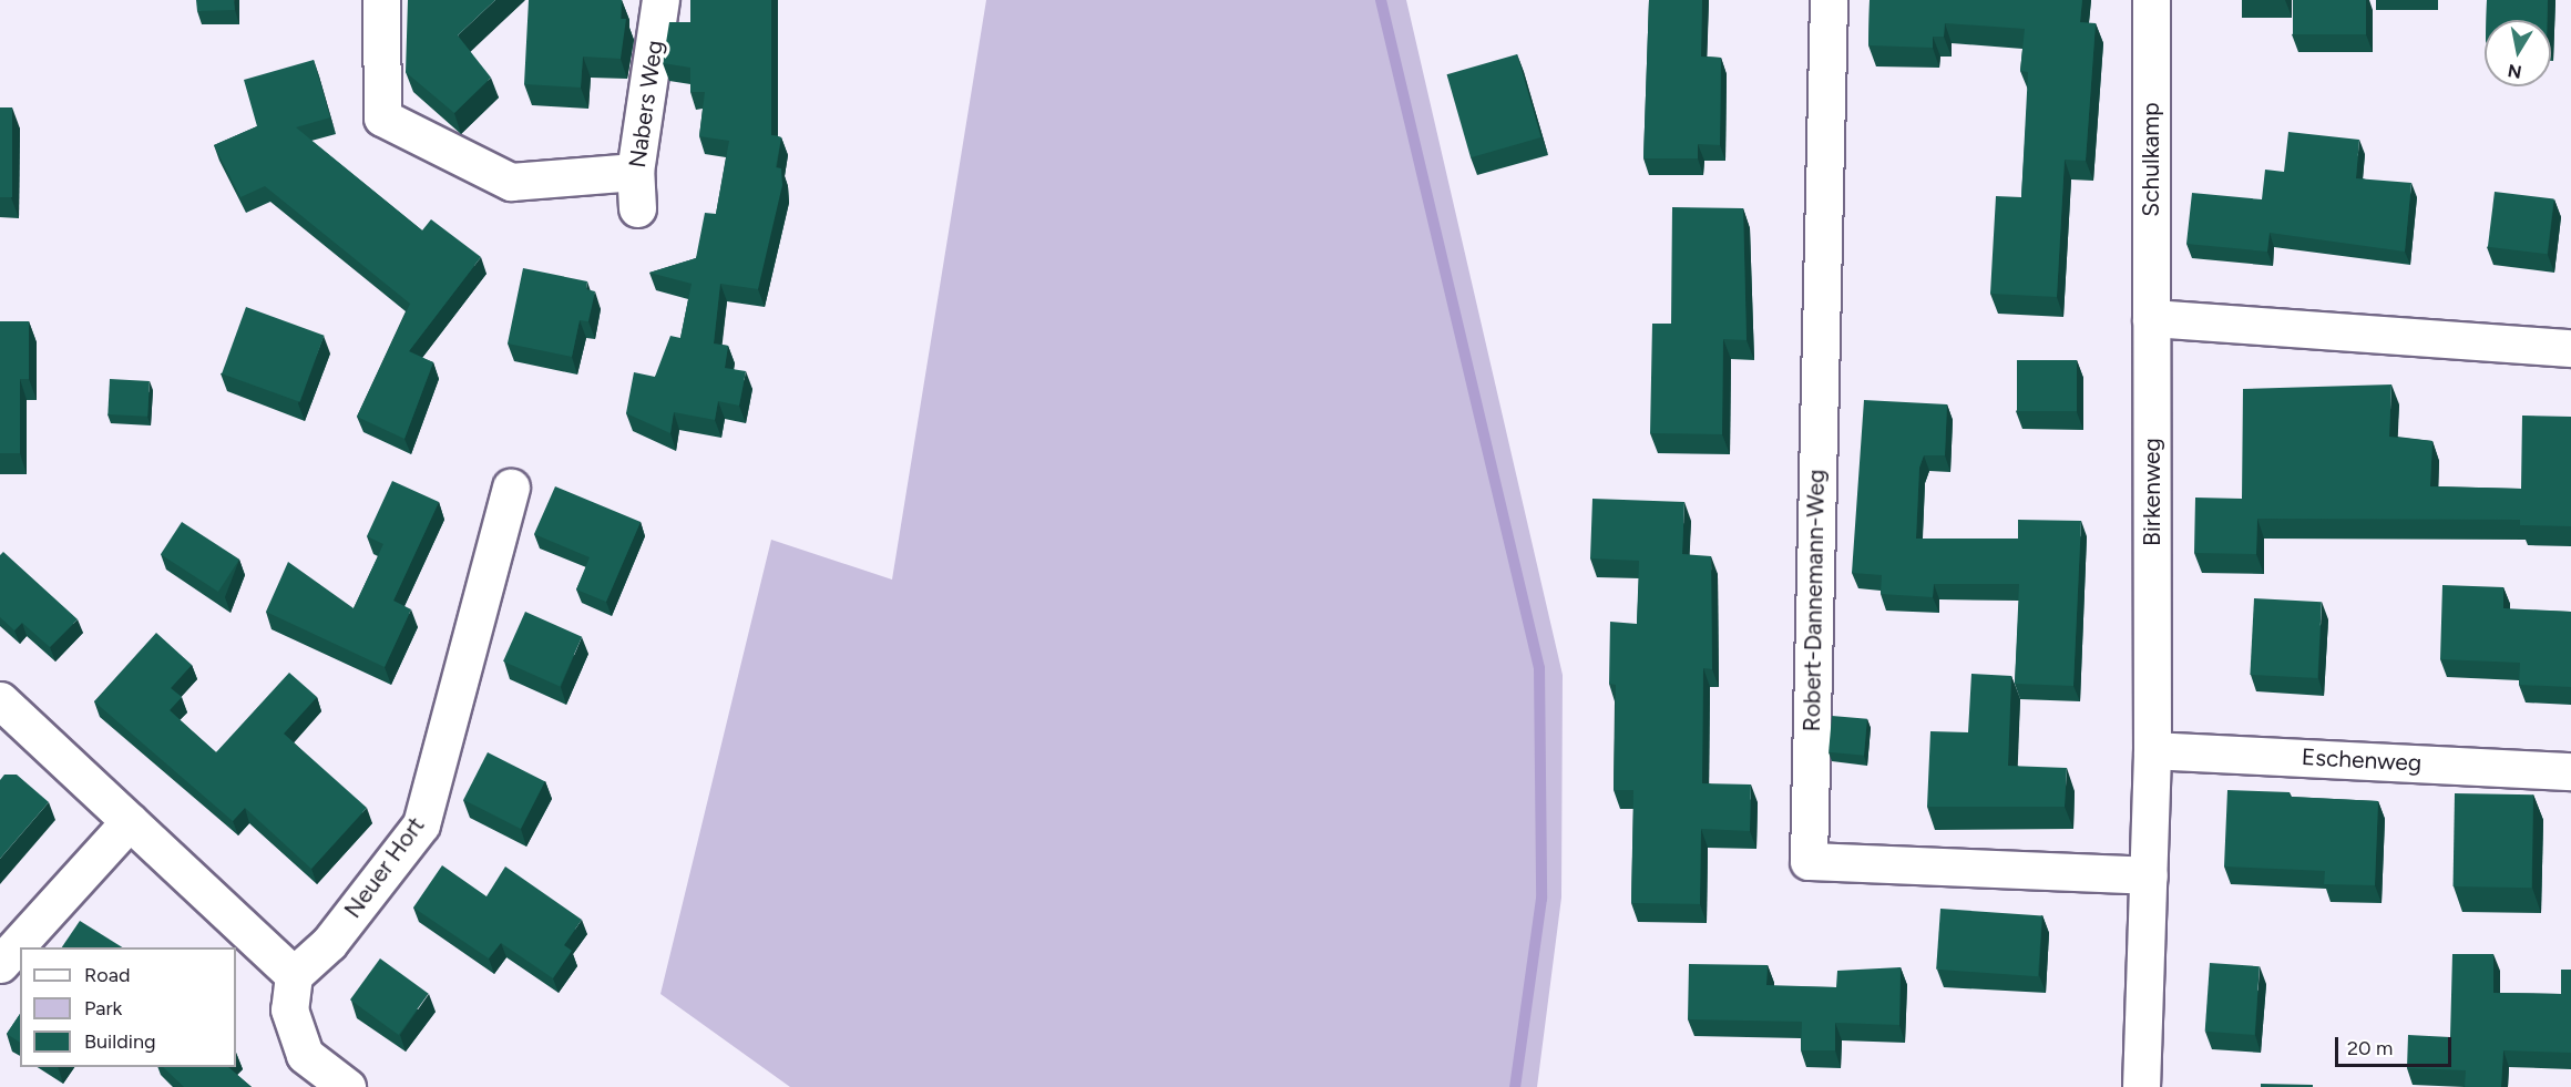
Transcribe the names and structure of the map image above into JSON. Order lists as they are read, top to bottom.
{
  "streets": {
    "street": [
      "Nabers Weg",
      "Schulkamp",
      "Birkenweg",
      "Robert-Dannemann-Weg",
      "Eschenweg",
      "Neuer Hort"
    ]
  },
  "crossings": [
    ["Schulkamp", "Birkenweg"],
    ["Birkenweg", "Robert-Dannemann-Weg"],
    ["Birkenweg", "Eschenweg"]
  ],
  "legend": ["Road", "Park", "Building"],
  "scale_bar": "20 m",
  "north": "bottom"
}
